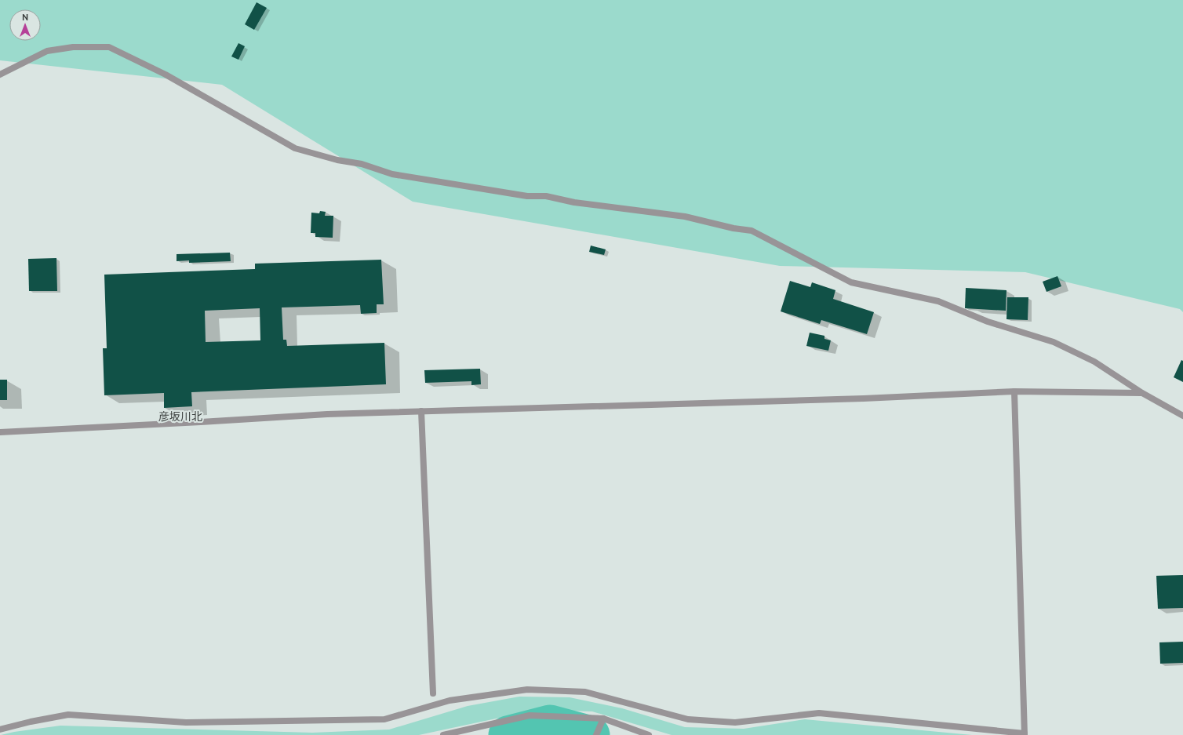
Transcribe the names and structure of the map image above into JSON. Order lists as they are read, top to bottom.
{
  "districts": ["彦坂川北"],
  "north": "top"
}
